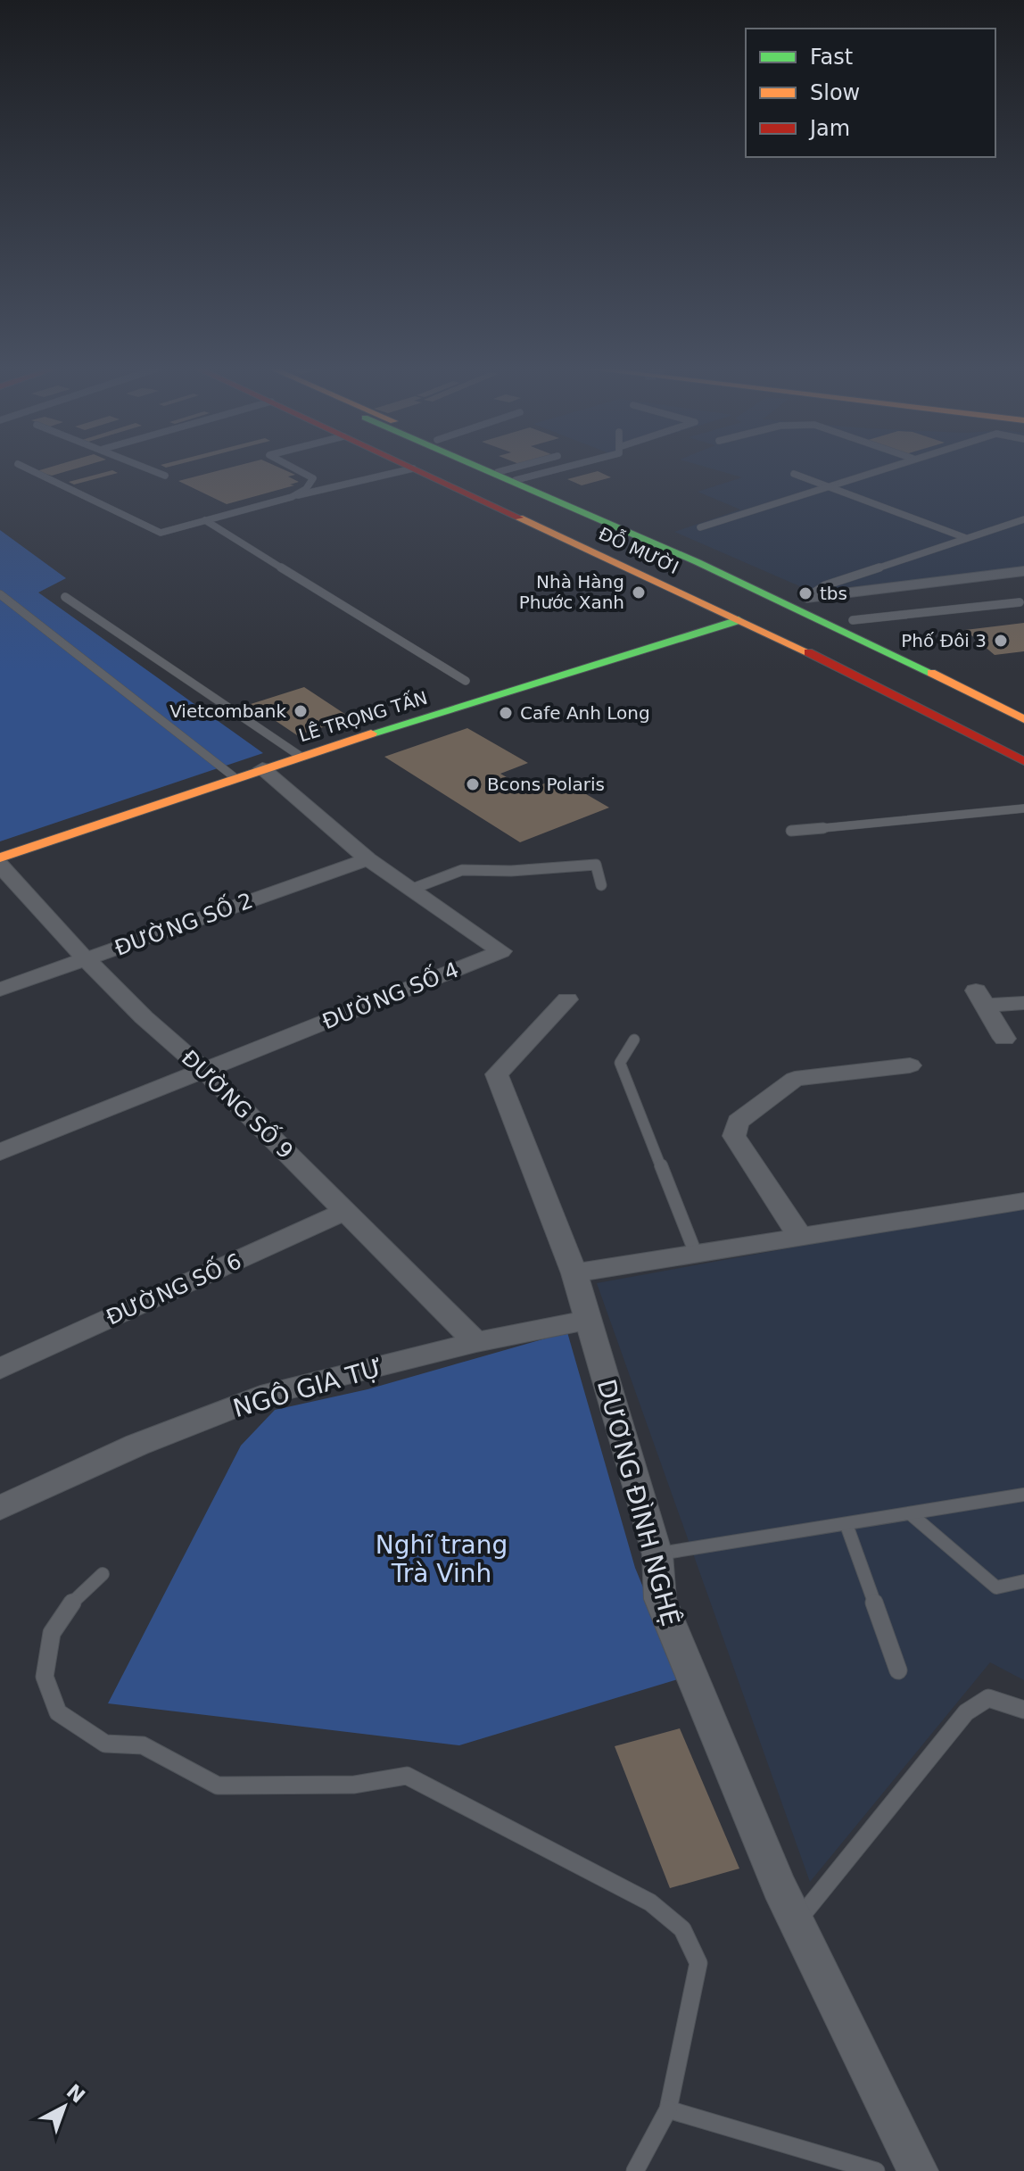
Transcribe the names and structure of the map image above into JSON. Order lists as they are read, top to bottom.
{
  "streets": {
    "main road": ["ĐỖ MƯỜI", "LÊ TRỌNG TẤN"],
    "street": [
      "ĐƯỜNG SỐ 2",
      "ĐƯỜNG SỐ 4",
      "ĐƯỜNG SỐ 9",
      "ĐƯỜNG SỐ 6",
      "NGÔ GIA TỰ",
      "DƯƠNG ĐÌNH NGHỆ"
    ]
  },
  "crossings": [
    ["ĐỖ MƯỜI", "LÊ TRỌNG TẤN"],
    ["LÊ TRỌNG TẤN", "ĐƯỜNG SỐ 4"],
    ["ĐƯỜNG SỐ 2", "ĐƯỜNG SỐ 4"],
    ["ĐƯỜNG SỐ 2", "ĐƯỜNG SỐ 9"],
    ["ĐƯỜNG SỐ 4", "ĐƯỜNG SỐ 9"],
    ["ĐƯỜNG SỐ 9", "ĐƯỜNG SỐ 6"],
    ["ĐƯỜNG SỐ 9", "NGÔ GIA TỰ"],
    ["NGÔ GIA TỰ", "DƯƠNG ĐÌNH NGHỆ"]
  ],
  "parks": ["Nghĩ trang Trà Vinh"],
  "places": [
    "Nhà Hàng Phước Xanh",
    "tbs",
    "Phố Đôi 3",
    "Vietcombank",
    "Cafe Anh Long",
    "Bcons Polaris"
  ],
  "legend": ["Fast", "Slow", "Jam"],
  "north": "top right"
}
